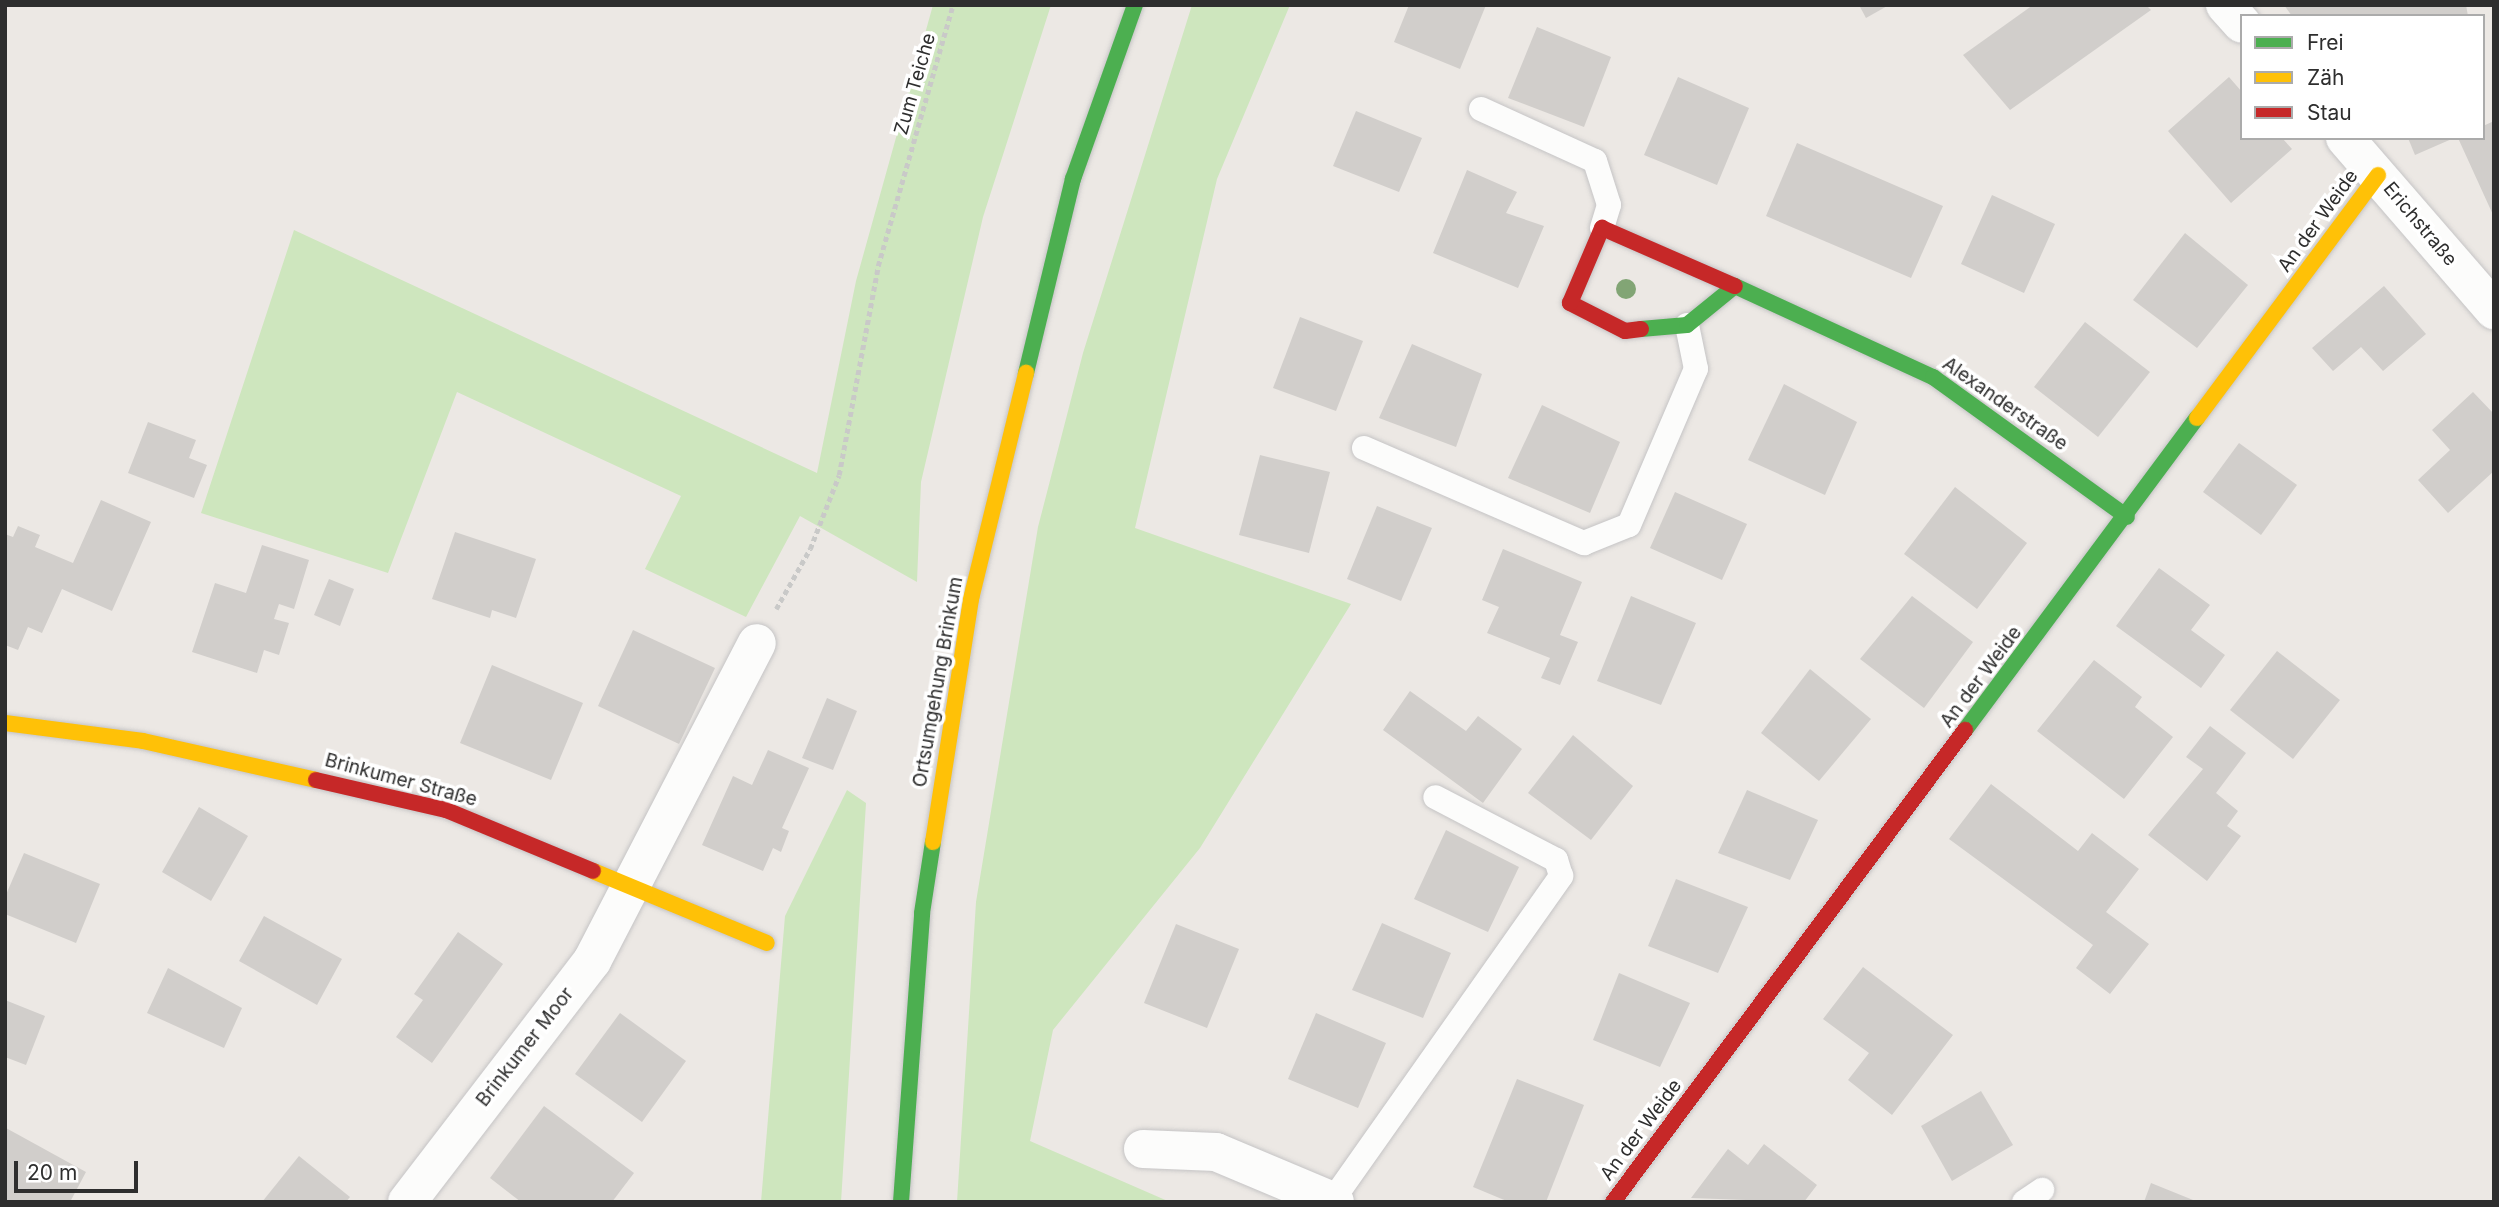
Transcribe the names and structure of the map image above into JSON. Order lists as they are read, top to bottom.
{
  "streets": {
    "main road": [
      "An der Weide",
      "Alexanderstraße",
      "Ortsumgehung Brinkum",
      "Brinkumer Straße"
    ],
    "street": ["Erichstraße", "Brinkumer Moor"],
    "path": ["Zum Teiche"]
  },
  "crossings": [
    ["Zum Teiche", "Brinkumer Moor"],
    ["An der Weide", "Erichstraße"],
    ["An der Weide", "Alexanderstraße"],
    ["Brinkumer Straße", "Brinkumer Moor"]
  ],
  "legend": ["Frei", "Zäh", "Stau"],
  "scale_bar": "20 m"
}
